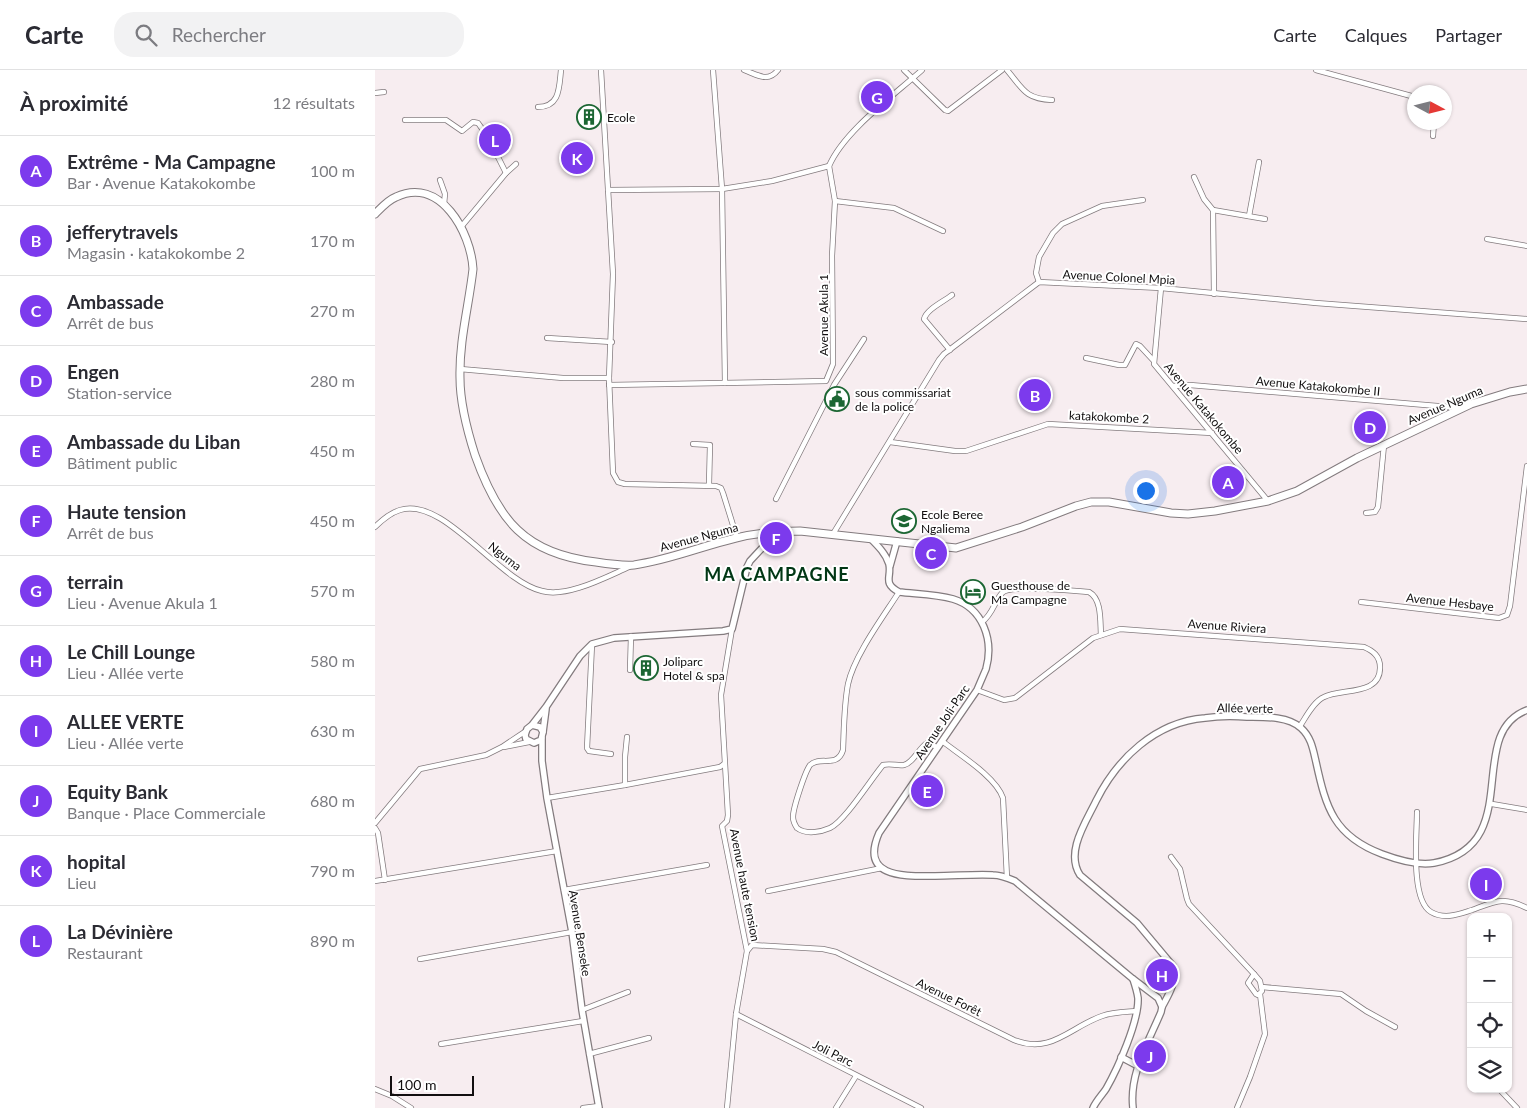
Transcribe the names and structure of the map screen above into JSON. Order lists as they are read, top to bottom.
{
  "streets": {
    "main road": ["Avenue Nguma"],
    "street": [
      "Avenue Colonel Mpia",
      "Avenue Akula 1",
      "Avenue Katakokombe II",
      "Avenue Katakokombe",
      "katakokombe 2",
      "Nguma",
      "Avenue Hesbaye",
      "Avenue Riviera",
      "Allée verte",
      "Avenue Joli-Parc",
      "Avenue haute tension",
      "Avenue Benseke",
      "Avenue Forêt",
      "Joli Parc"
    ]
  },
  "crossings": [
    ["Avenue Colonel Mpia", "Avenue Katakokombe"],
    ["Avenue Katakokombe II", "Avenue Nguma"],
    ["Avenue Katakokombe II", "Avenue Katakokombe"],
    ["Avenue Nguma", "Avenue Katakokombe"],
    ["Avenue Nguma", "Nguma"],
    ["Avenue Katakokombe", "katakokombe 2"],
    ["Avenue Riviera", "Allée verte"],
    ["Avenue Riviera", "Avenue Joli-Parc"],
    ["Avenue haute tension", "Avenue Forêt"]
  ],
  "districts": ["MA CAMPAGNE"],
  "places": {
    "building": ["Ecole", "Joliparc Hotel & spa"],
    "public building": ["sous commissariat de la police"],
    "school or university": ["Ecole Beree Ngaliema"],
    "hotel": ["Guesthouse de Ma Campagne"]
  },
  "scale_bar": "100 m",
  "north": "right",
  "page": {
    "header": "Carte",
    "search": "Rechercher",
    "nav": ["Carte", "Calques", "Partager"],
    "heading": ["À proximité", "12 résultats"],
    "pins": [
      "G",
      "L",
      "K",
      "B",
      "D",
      "A",
      "F",
      "C",
      "E",
      "I",
      "H",
      "J"
    ],
    "list": [
      {
        "mark": "A",
        "name": "Extrême - Ma Campagne",
        "note": "Bar · Avenue Katakokombe",
        "value": "100 m"
      },
      {
        "mark": "B",
        "name": "jefferytravels",
        "note": "Magasin · katakokombe 2",
        "value": "170 m"
      },
      {
        "mark": "C",
        "name": "Ambassade",
        "note": "Arrêt de bus",
        "value": "270 m"
      },
      {
        "mark": "D",
        "name": "Engen",
        "note": "Station-service",
        "value": "280 m"
      },
      {
        "mark": "E",
        "name": "Ambassade du Liban",
        "note": "Bâtiment public",
        "value": "450 m"
      },
      {
        "mark": "F",
        "name": "Haute tension",
        "note": "Arrêt de bus",
        "value": "450 m"
      },
      {
        "mark": "G",
        "name": "terrain",
        "note": "Lieu · Avenue Akula 1",
        "value": "570 m"
      },
      {
        "mark": "H",
        "name": "Le Chill Lounge",
        "note": "Lieu · Allée verte",
        "value": "580 m"
      },
      {
        "mark": "I",
        "name": "ALLEE VERTE",
        "note": "Lieu · Allée verte",
        "value": "630 m"
      },
      {
        "mark": "J",
        "name": "Equity Bank",
        "note": "Banque · Place Commerciale",
        "value": "680 m"
      },
      {
        "mark": "K",
        "name": "hopital",
        "note": "Lieu",
        "value": "790 m"
      },
      {
        "mark": "L",
        "name": "La Dévinière",
        "note": "Restaurant",
        "value": "890 m"
      }
    ],
    "map_buttons": ["+", "−"],
    "scale": "100 m"
  }
}
